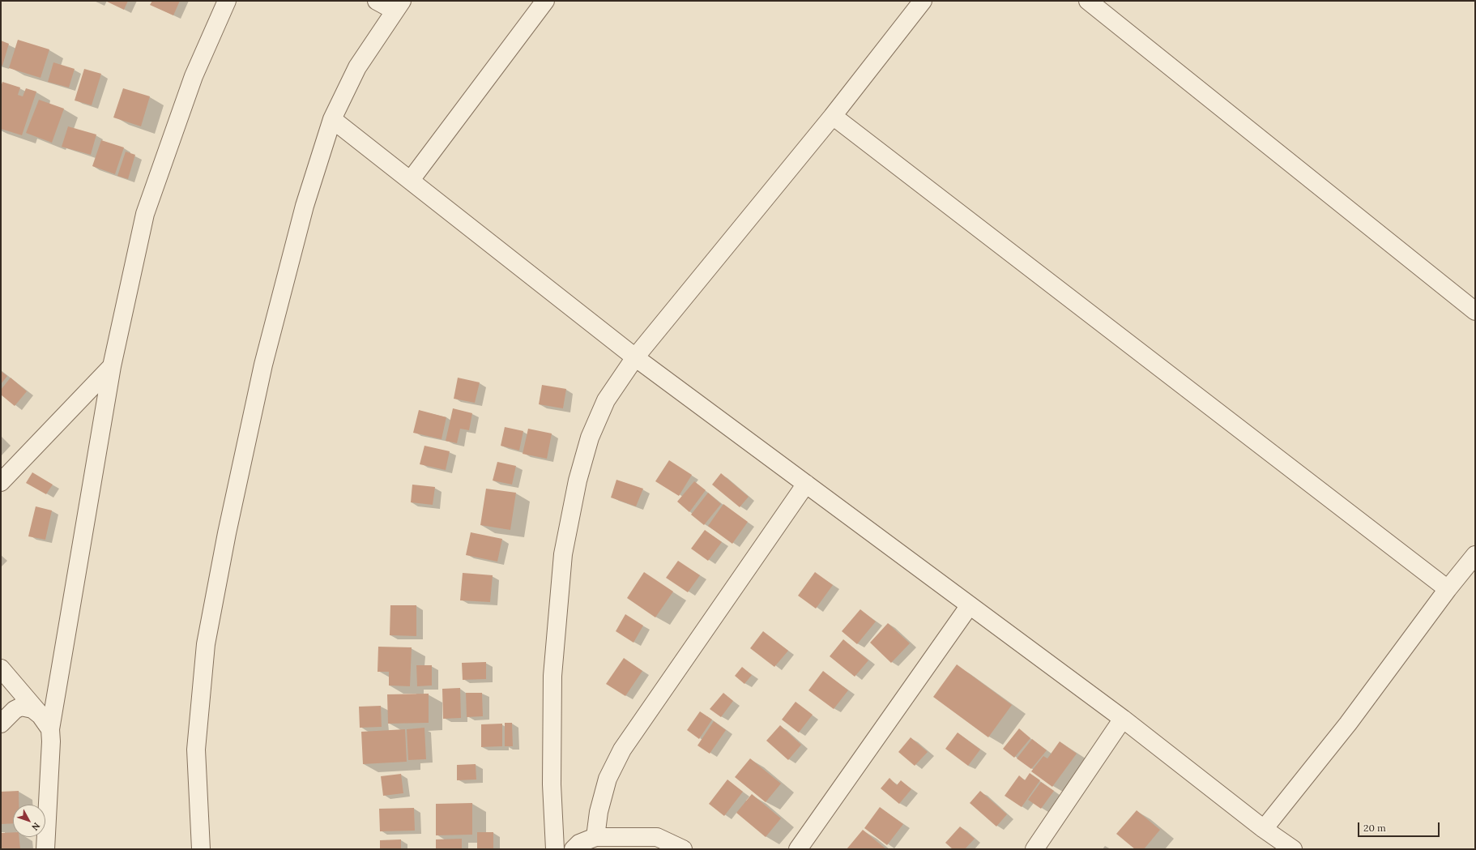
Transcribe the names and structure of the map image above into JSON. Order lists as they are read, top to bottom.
{
  "scale_bar": "20 m",
  "north": "bottom right"
}
